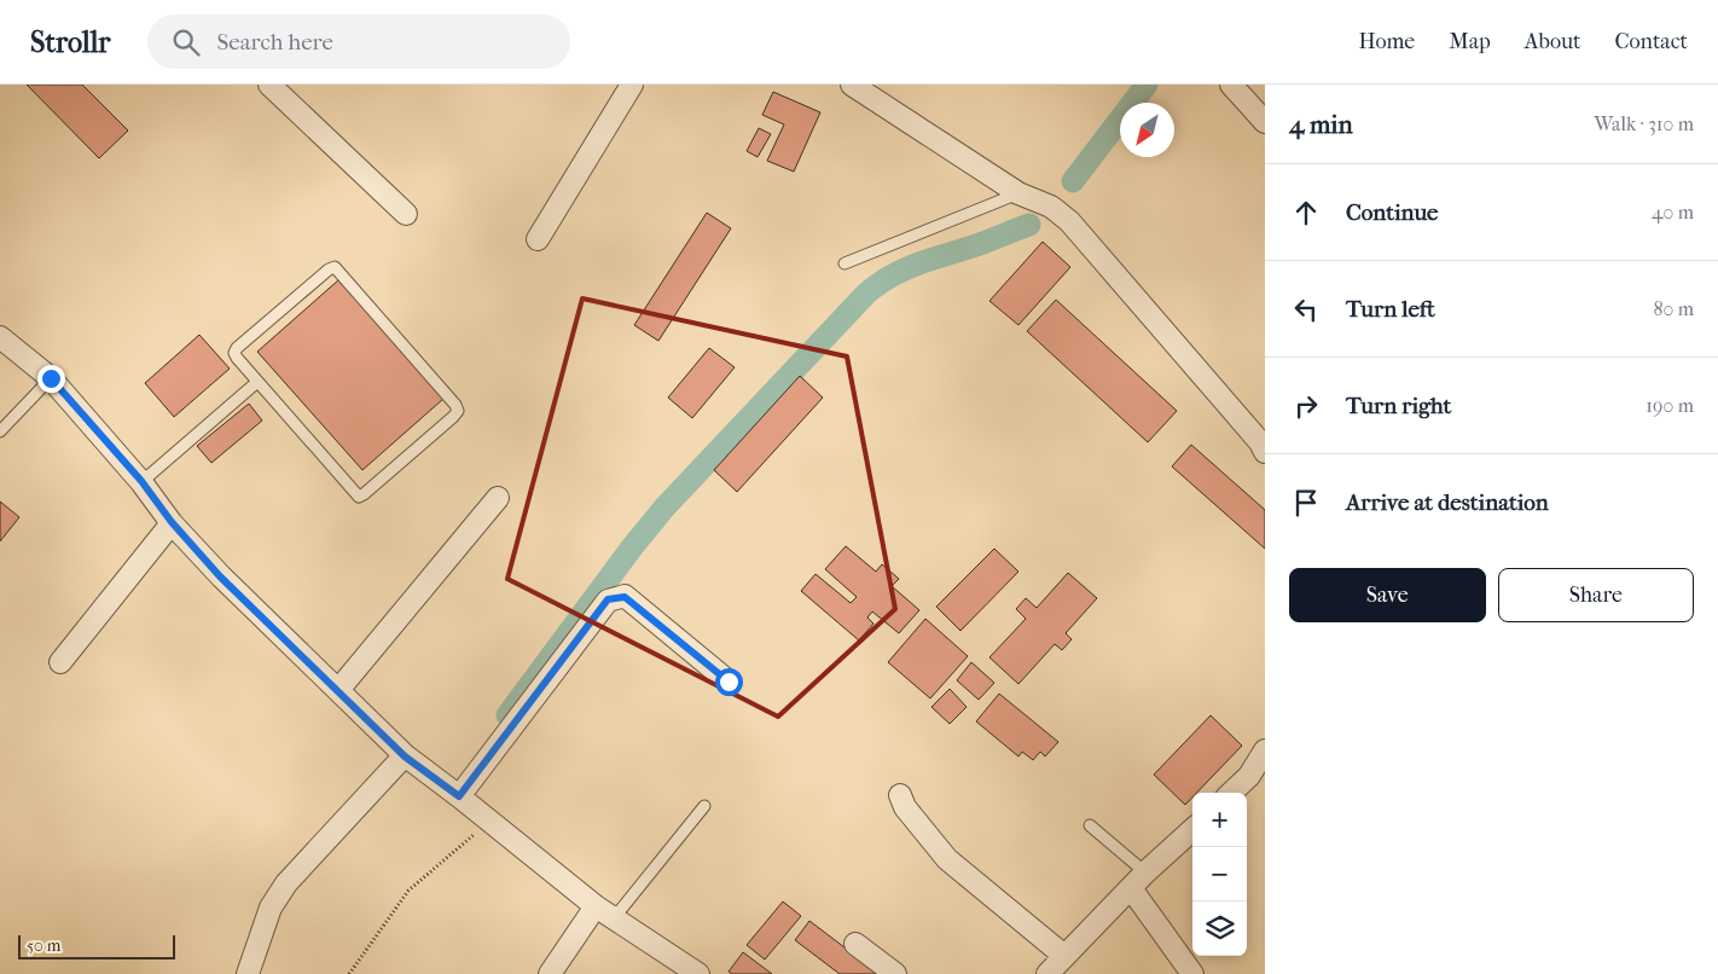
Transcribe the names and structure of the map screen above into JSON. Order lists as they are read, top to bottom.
{
  "scale_bar": "50 m",
  "north": "bottom left",
  "page": {
    "header": "Strollr",
    "search": "Search here",
    "nav": [
      "Home",
      "Map",
      "About",
      "Contact"
    ],
    "heading": ["4 min", "Walk · 310 m"],
    "list": [
      ["Continue", "40 m"],
      ["Turn left", "80 m"],
      ["Turn right", "190 m"],
      "Arrive at destination"
    ],
    "buttons": ["Save", "Share"],
    "map_buttons": ["+", "−"],
    "scale": "50 m"
  }
}
